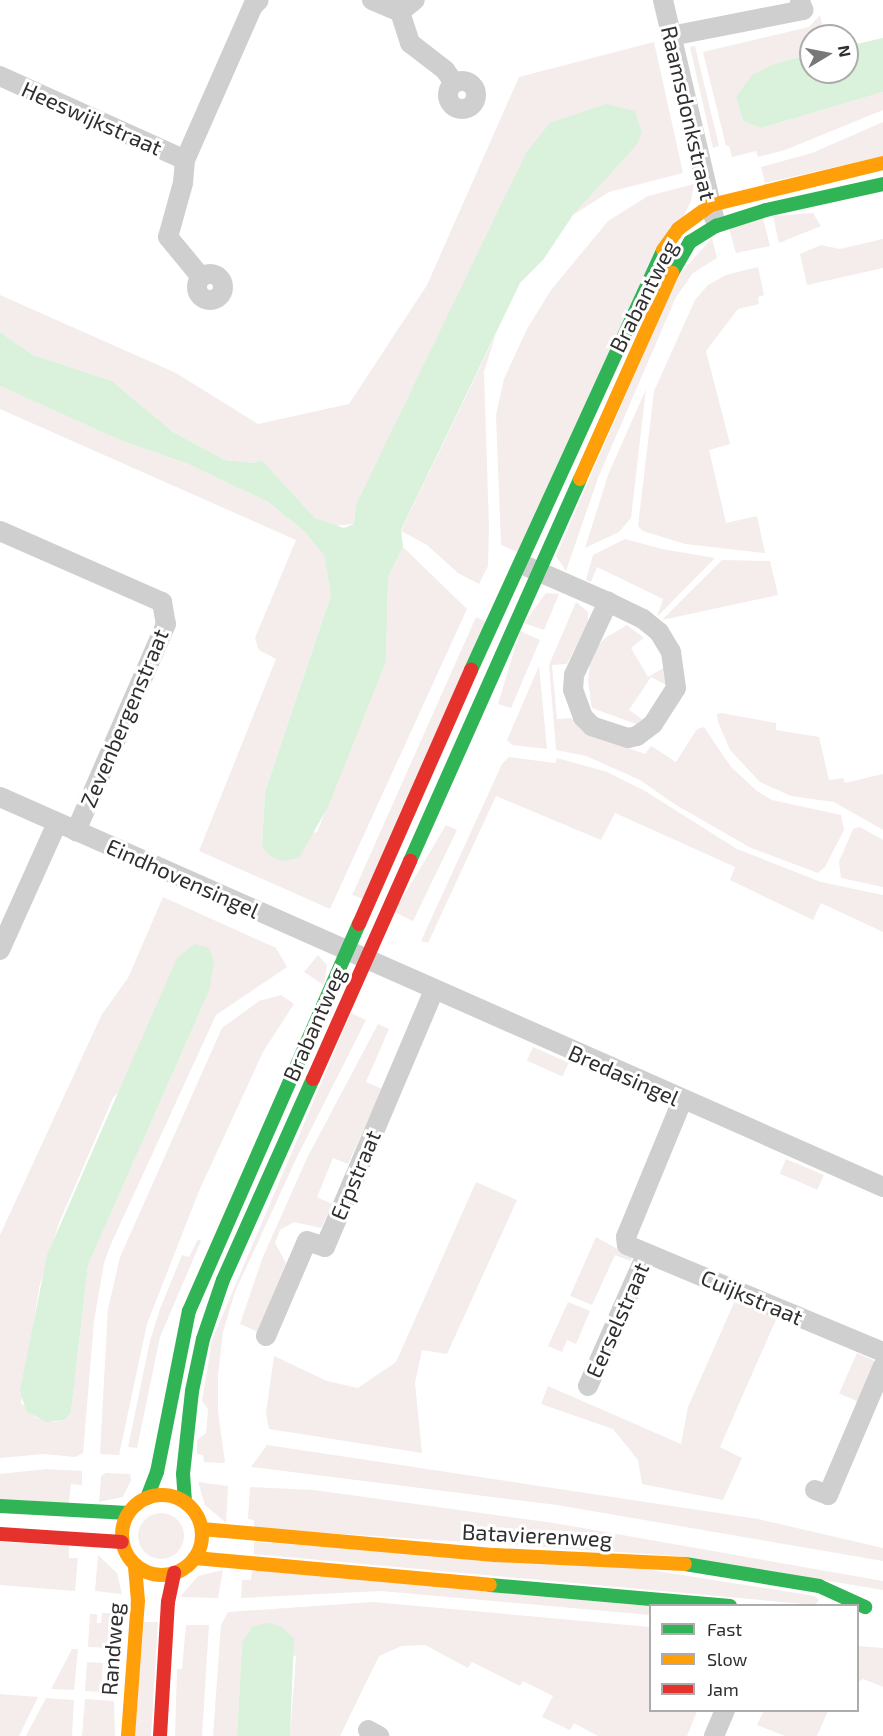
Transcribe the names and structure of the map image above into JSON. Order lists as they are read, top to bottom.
{
  "streets": {
    "street": [
      "Raamsdonkstraat",
      "Heeswijkstraat",
      "Brabantweg",
      "Zevenbergenstraat",
      "Eindhovensingel",
      "Bredasingel",
      "Erpstraat",
      "Cuijkstraat",
      "Eerselstraat",
      "Batavierenweg",
      "Randweg"
    ]
  },
  "crossings": [
    ["Raamsdonkstraat", "Brabantweg"],
    ["Brabantweg", "Eindhovensingel"],
    ["Brabantweg", "Bredasingel"],
    ["Brabantweg", "Batavierenweg"],
    ["Brabantweg", "Randweg"],
    ["Zevenbergenstraat", "Eindhovensingel"],
    ["Eindhovensingel", "Bredasingel"],
    ["Bredasingel", "Erpstraat"],
    ["Bredasingel", "Eerselstraat"],
    ["Cuijkstraat", "Eerselstraat"],
    ["Batavierenweg", "Randweg"]
  ],
  "legend": ["Fast", "Slow", "Jam"],
  "north": "right"
}
